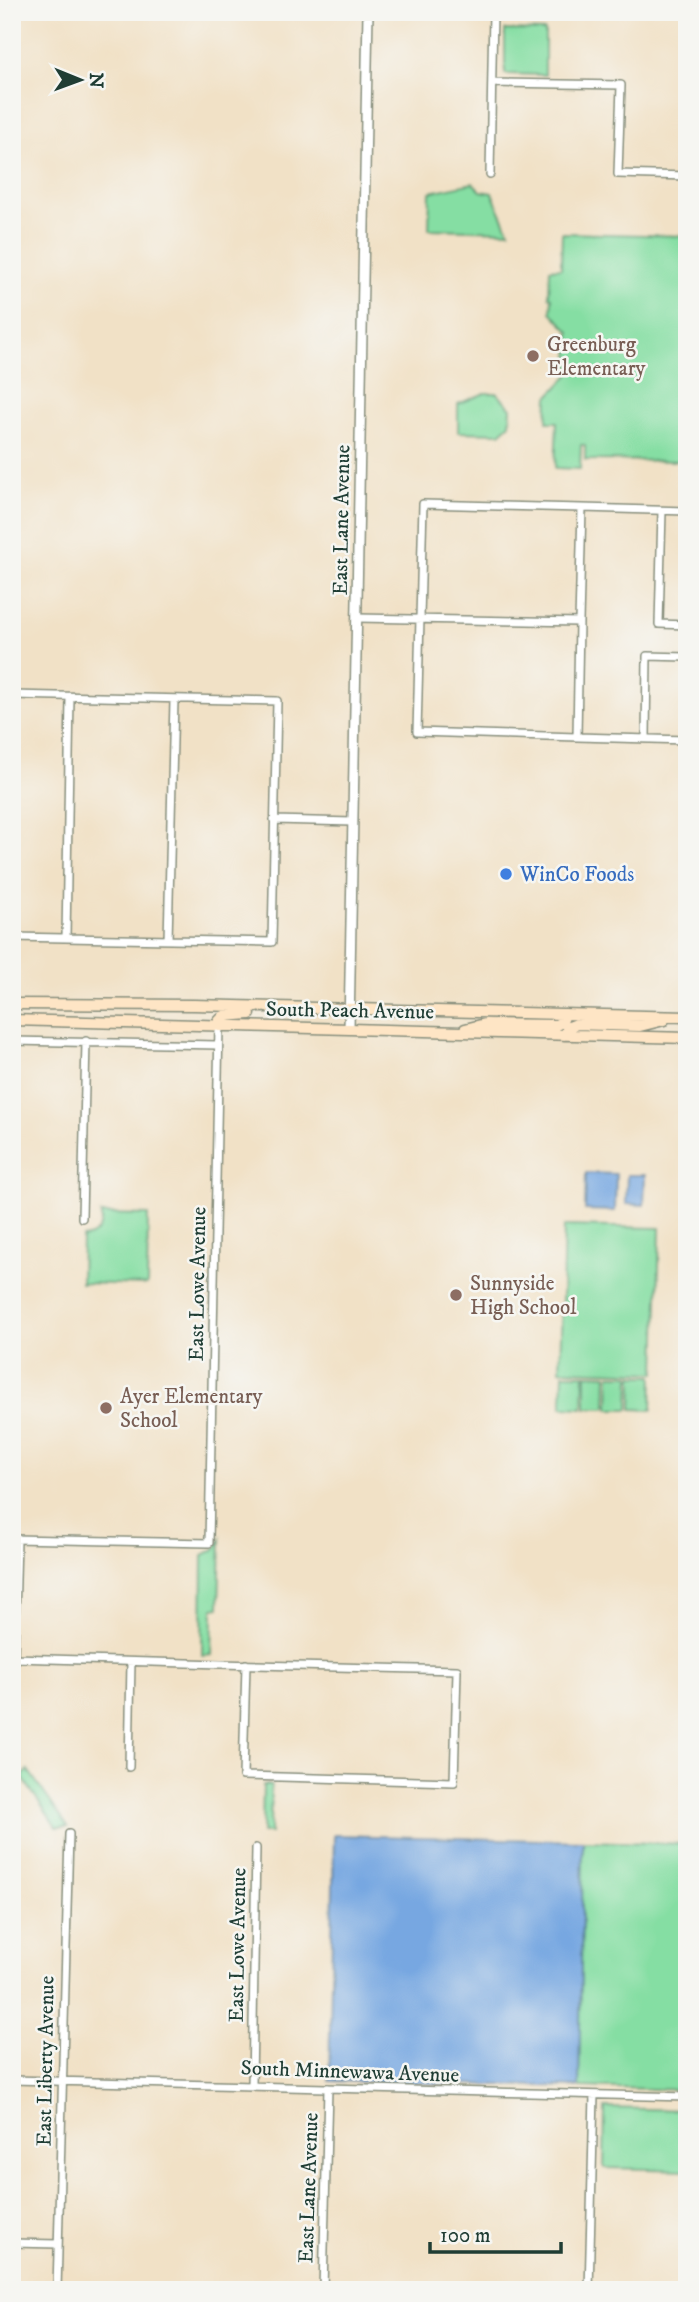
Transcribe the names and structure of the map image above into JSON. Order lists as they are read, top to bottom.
{
  "streets": {
    "main road": ["South Peach Avenue"],
    "street": [
      "East Lane Avenue",
      "East Lowe Avenue",
      "East Liberty Avenue",
      "South Minnewawa Avenue"
    ]
  },
  "crossings": [
    ["East Lane Avenue", "South Peach Avenue"],
    ["East Lane Avenue", "South Minnewawa Avenue"],
    ["South Peach Avenue", "East Lowe Avenue"],
    ["East Lowe Avenue", "South Minnewawa Avenue"],
    ["East Liberty Avenue", "South Minnewawa Avenue"]
  ],
  "places": [
    "Greenburg Elementary",
    "WinCo Foods",
    "Sunnyside High School",
    "Ayer Elementary School"
  ],
  "scale_bar": "100 m",
  "north": "right"
}
